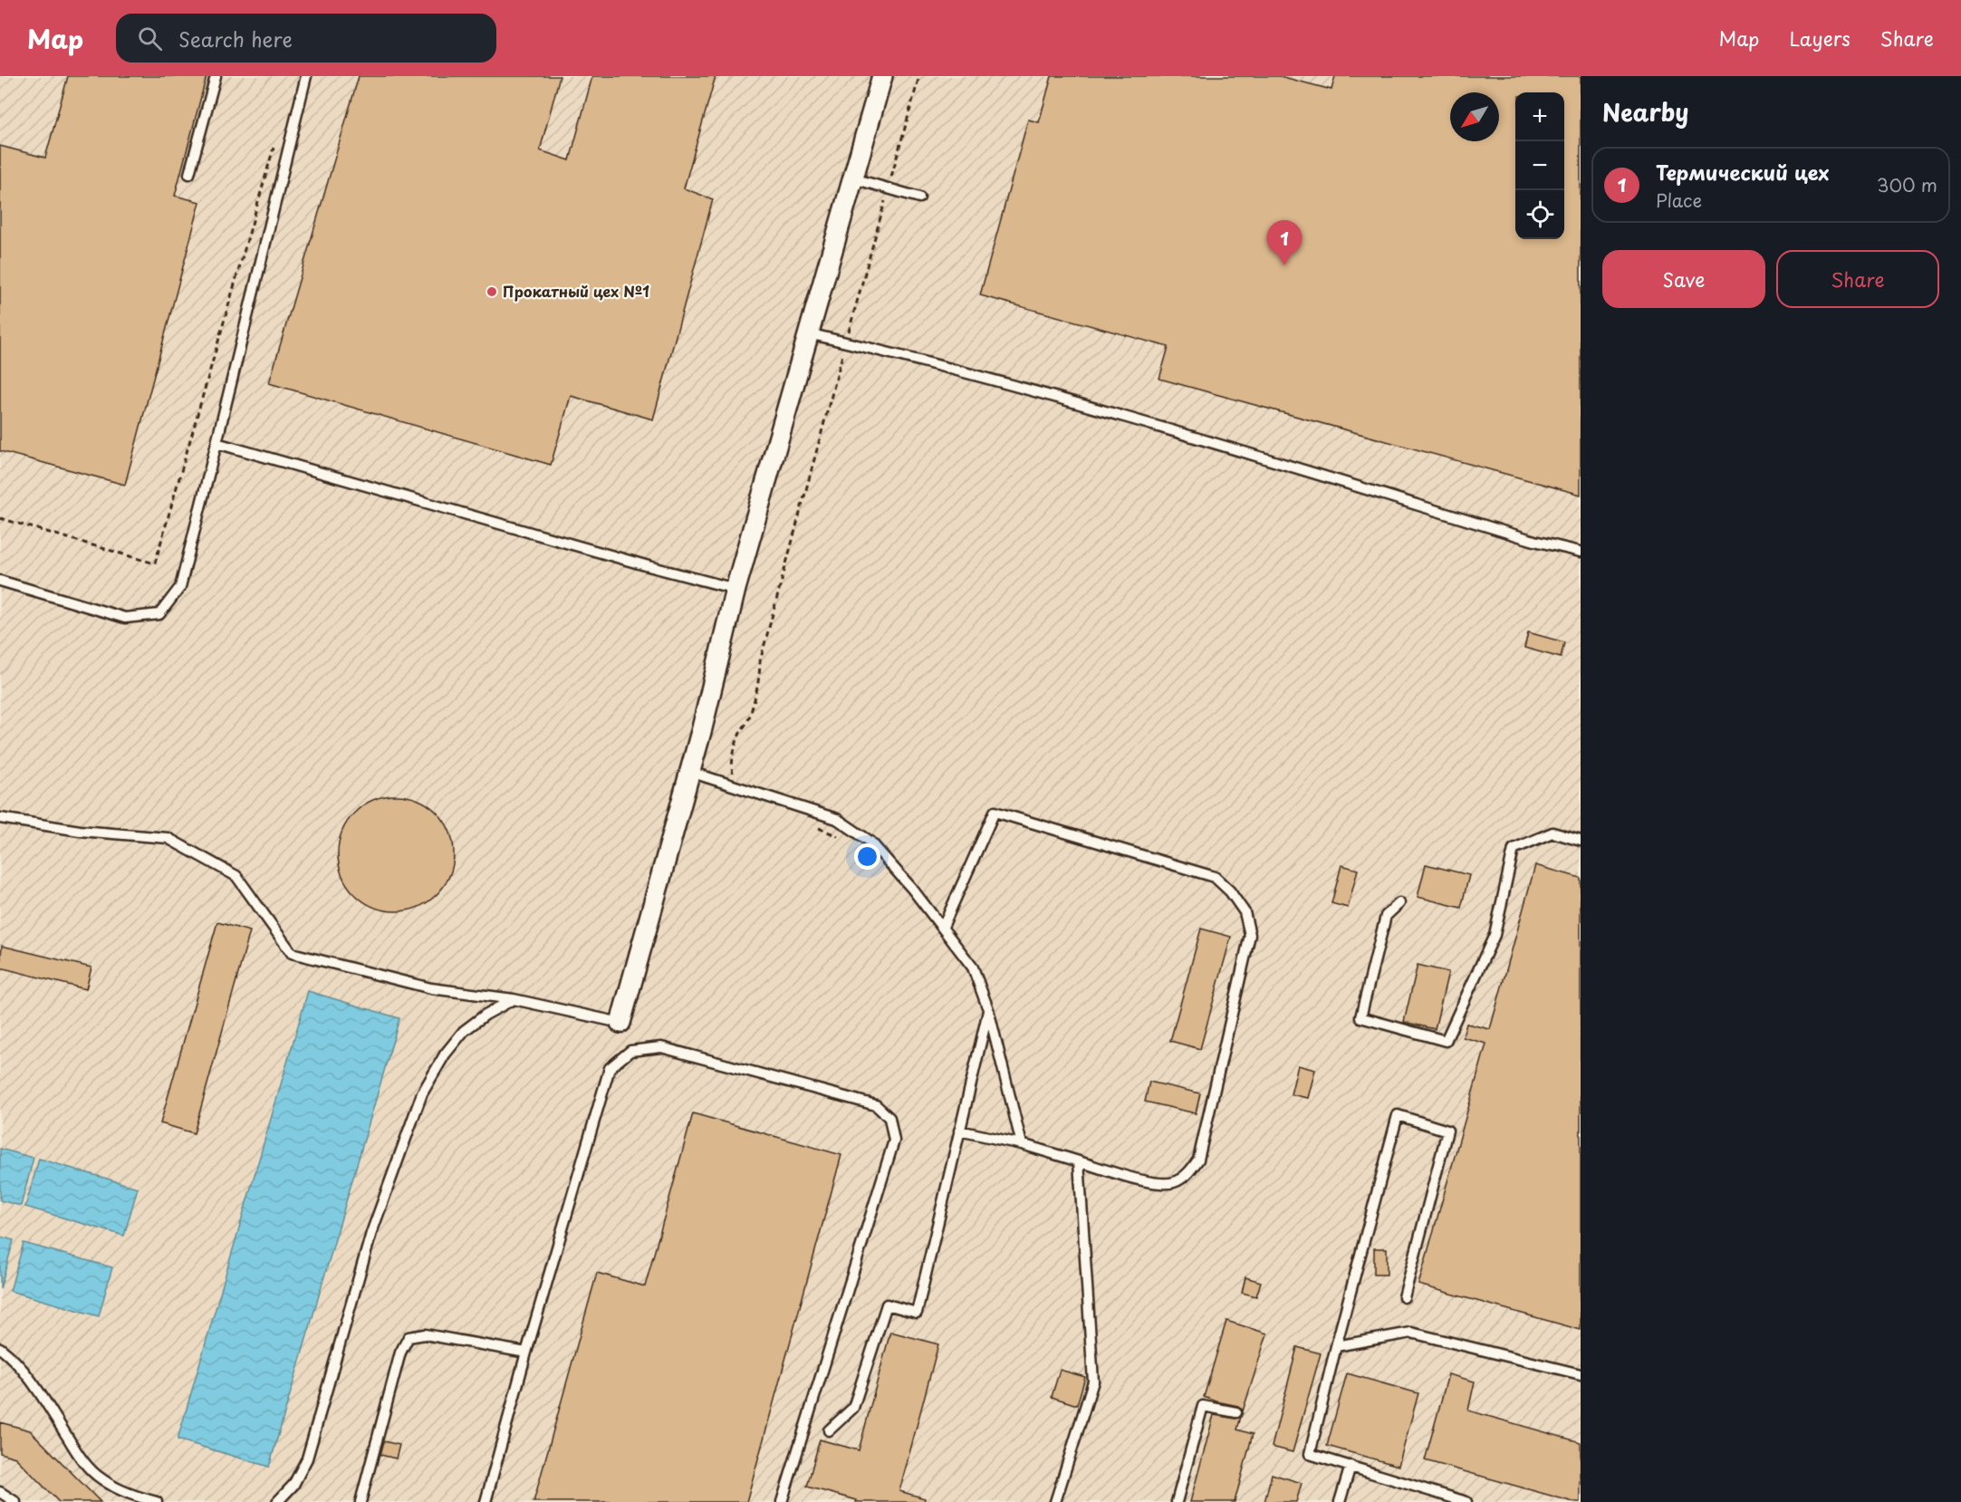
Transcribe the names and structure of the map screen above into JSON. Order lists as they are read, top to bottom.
{
  "places": ["Прокатный цех №1"],
  "north": "bottom left",
  "page": {
    "header": "Map",
    "search": "Search here",
    "nav": ["Map", "Layers", "Share"],
    "heading": "Nearby",
    "map_buttons": ["+", "−"],
    "list": [
      {
        "mark": "1",
        "name": "Термический цех",
        "note": "Place",
        "value": "300 m"
      }
    ],
    "pins": "1",
    "buttons": ["Save", "Share"]
  }
}
